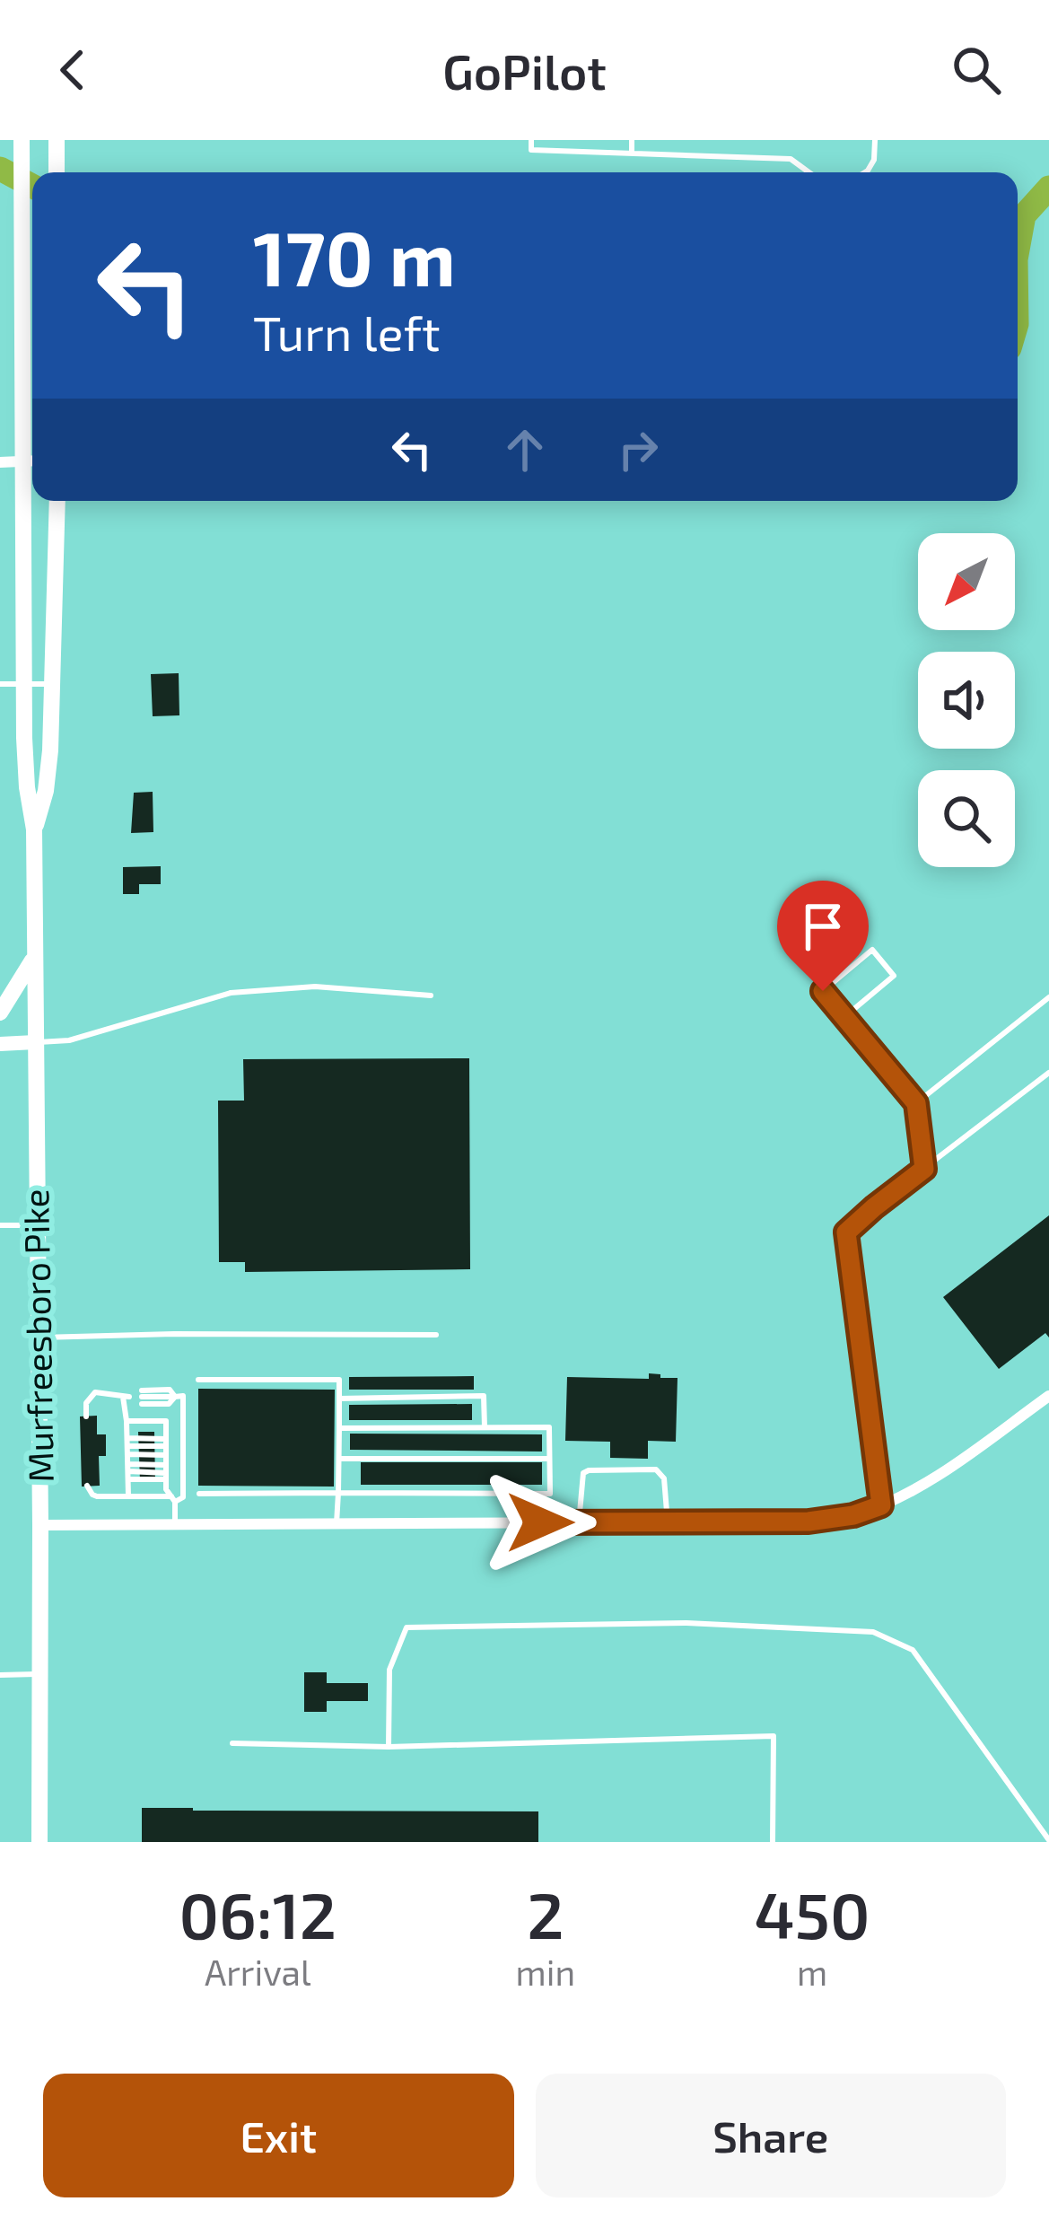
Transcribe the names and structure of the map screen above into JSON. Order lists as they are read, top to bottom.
{
  "streets": {
    "main road": ["Murfreesboro Pike"]
  },
  "north": "bottom left",
  "page": {
    "header": "GoPilot",
    "turn": ["170 m", "Turn left"],
    "eta": [
      "06:12",
      "Arrival",
      "2",
      "min",
      "450",
      "m"
    ],
    "buttons": ["Exit", "Share"]
  }
}
